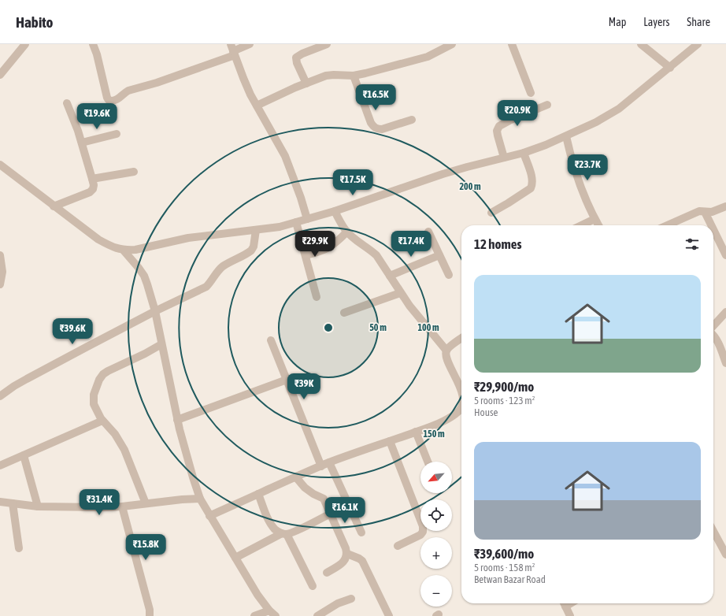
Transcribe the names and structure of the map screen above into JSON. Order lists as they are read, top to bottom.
{
  "north": "bottom left",
  "page": {
    "header": "Habito",
    "nav": ["Map", "Layers", "Share"],
    "price": [
      "₹16.5K",
      "₹20.9K",
      "₹19.6K",
      "₹23.7K",
      "₹17.5K",
      "₹29.9K",
      "₹17.4K",
      "₹39.6K",
      "₹39K",
      "₹31.4K",
      "₹16.1K",
      "₹15.8K"
    ],
    "heading": "12 homes",
    "list": [
      {
        "name": "₹29,900/mo",
        "note": "5 rooms · 123 m² · House"
      },
      {
        "name": "₹39,600/mo",
        "note": "5 rooms · 158 m² · Betwan Bazar Road"
      }
    ],
    "map_buttons": ["+", "−"]
  },
  "rings": [
    "200 m",
    "50 m",
    "100 m",
    "150 m"
  ]
}
